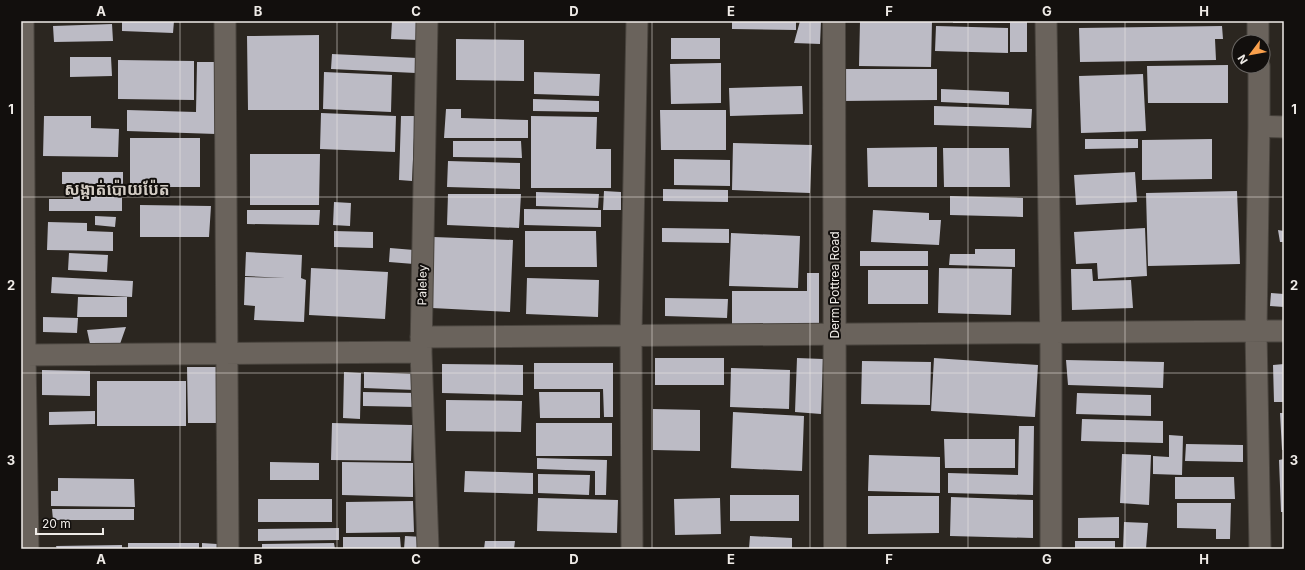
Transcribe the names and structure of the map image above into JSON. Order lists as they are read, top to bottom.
{
  "streets": {
    "street": ["Paleley", "Derm Pottrea Road"]
  },
  "districts": ["សង្កាត់ប៉ោយប៉ែត"],
  "scale_bar": "20 m",
  "north": "bottom left",
  "grid": {
    "columns": [
      "A",
      "B",
      "C",
      "D",
      "E",
      "F",
      "G",
      "H"
    ],
    "rows": ["1", "2", "3"]
  }
}
